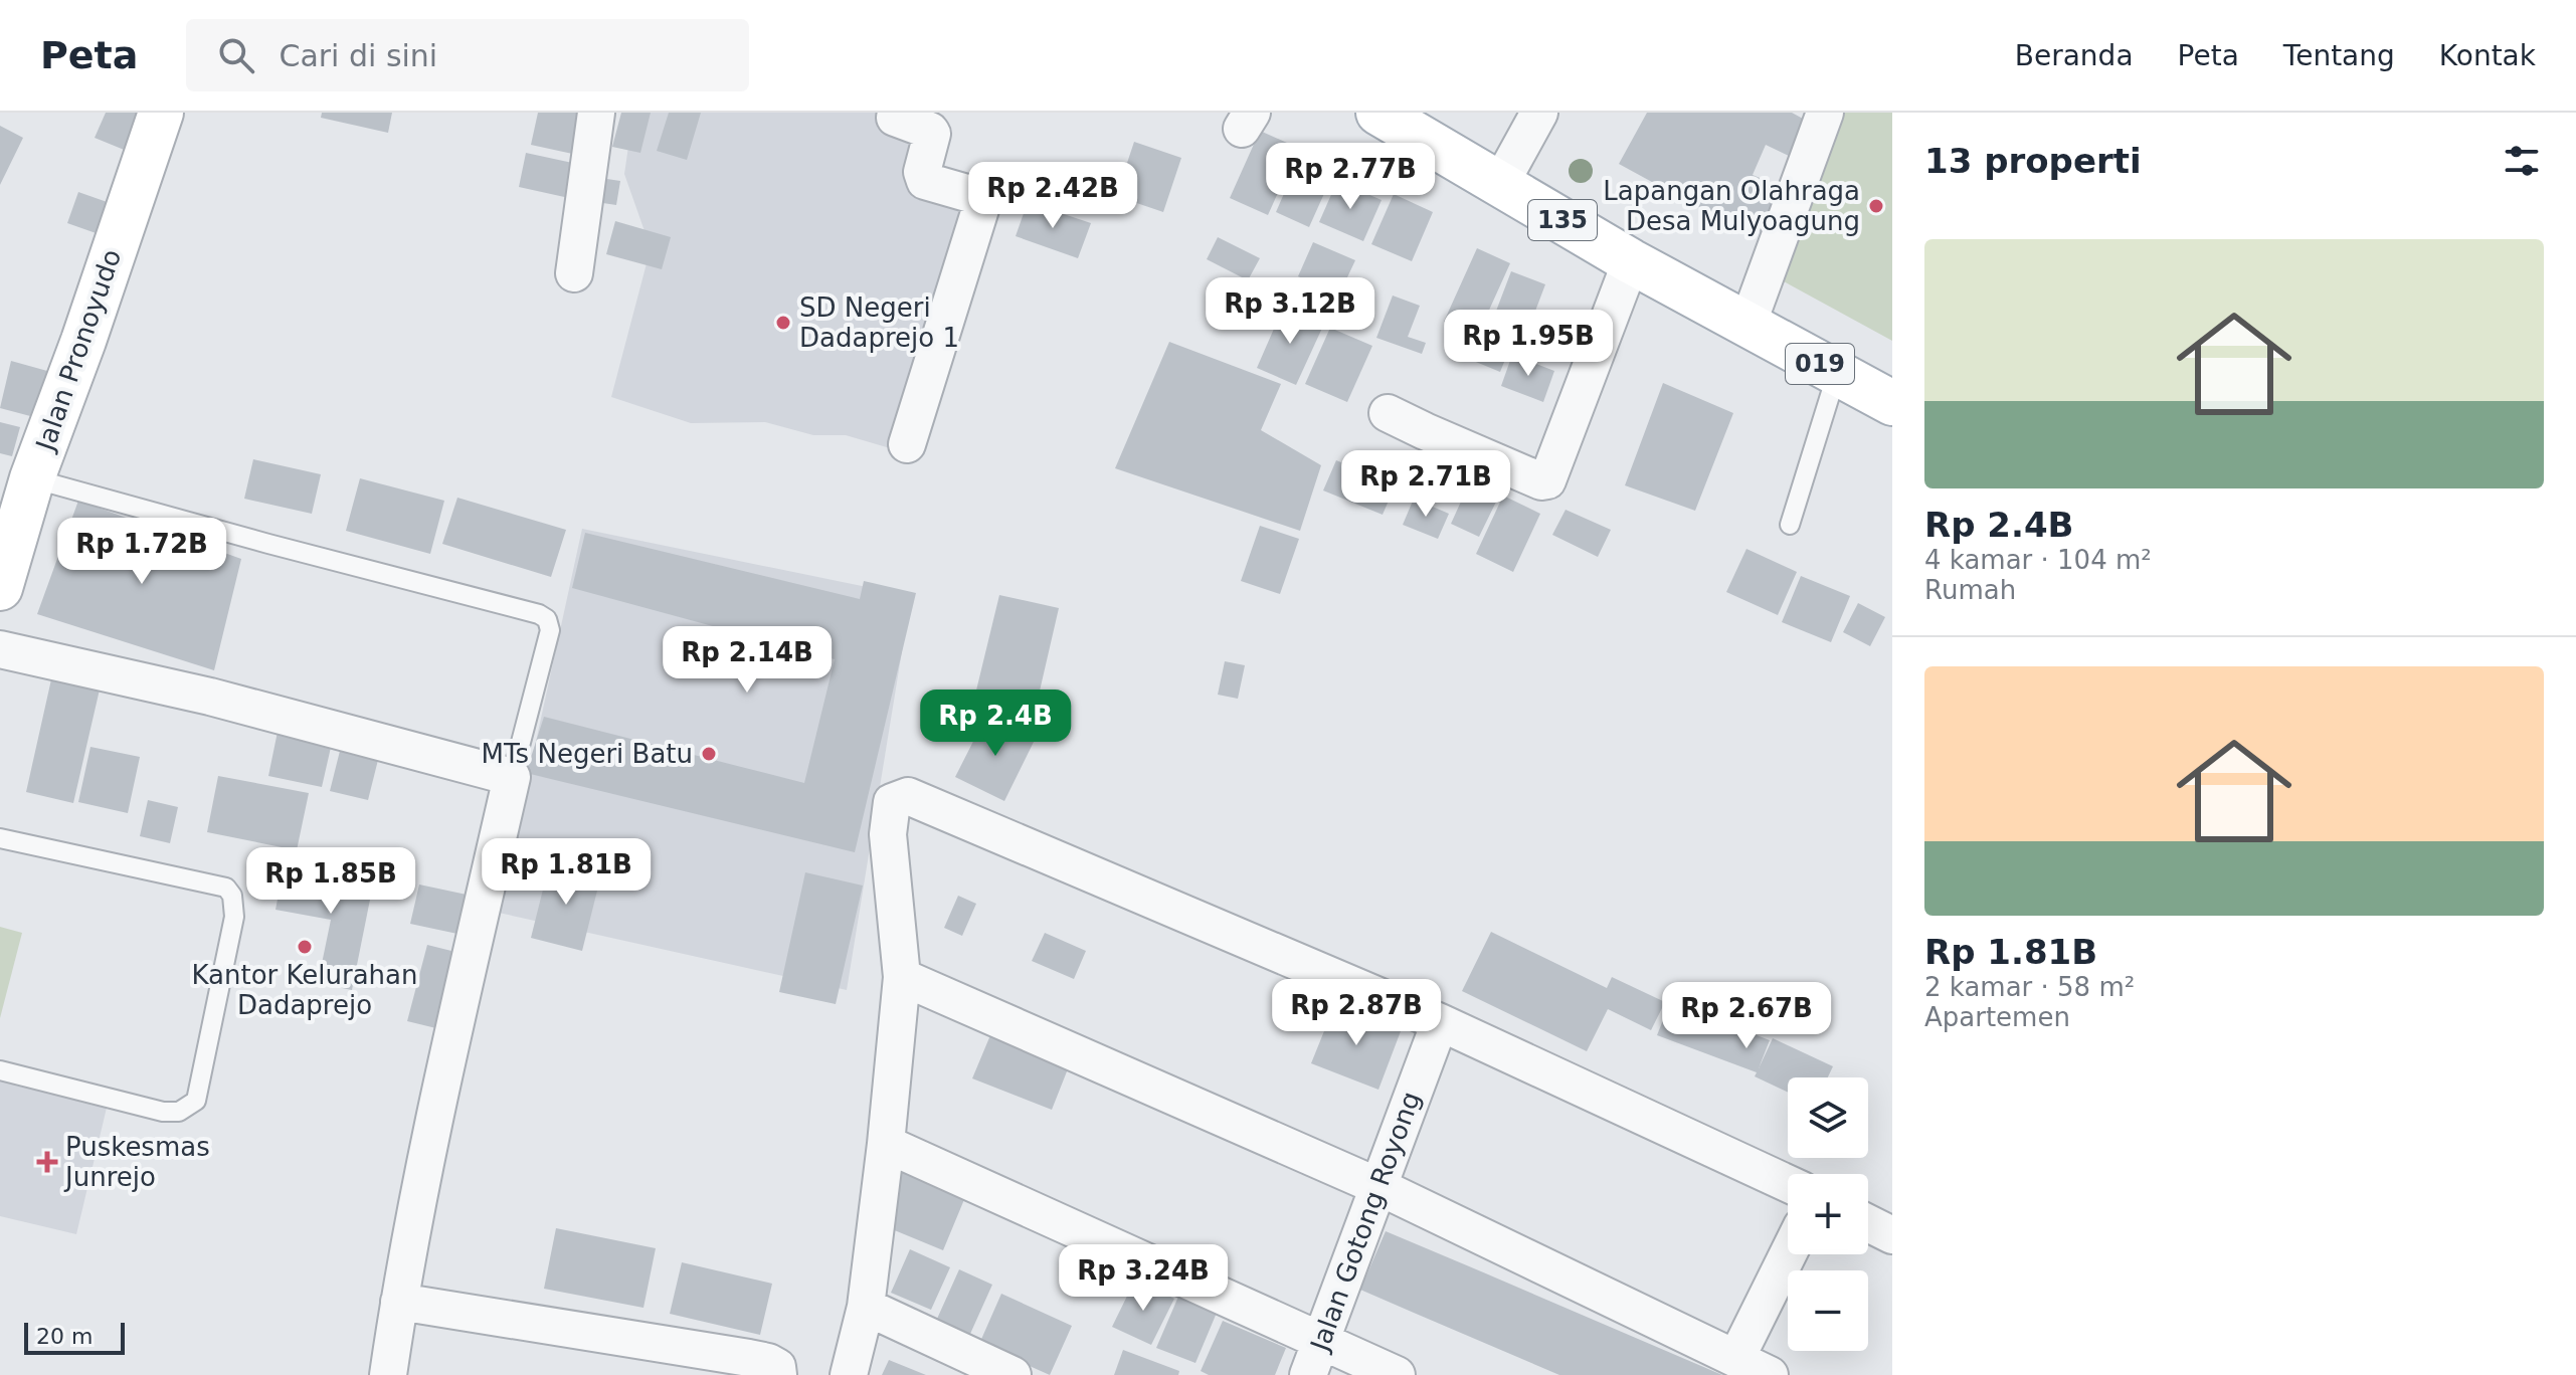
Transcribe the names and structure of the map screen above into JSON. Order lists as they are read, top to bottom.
{
  "streets": {
    "main road": ["135", "Jalan Pronoyudo", "019"],
    "street": ["Jalan Gotong Royong"]
  },
  "crossings": [
    ["135", "019"]
  ],
  "places": {
    "other": [
      "Lapangan Olahraga Desa Mulyoagung",
      "SD Negeri Dadaprejo 1",
      "MTs Negeri Batu",
      "Kantor Kelurahan Dadaprejo"
    ],
    "health": ["Puskesmas Junrejo"]
  },
  "scale_bar": "20 m",
  "page": {
    "header": "Peta",
    "search": "Cari di sini",
    "nav": [
      "Beranda",
      "Peta",
      "Tentang",
      "Kontak"
    ],
    "heading": "13 properti",
    "price": [
      "Rp 2.77B",
      "Rp 2.42B",
      "Rp 3.12B",
      "Rp 1.95B",
      "Rp 2.71B",
      "Rp 1.72B",
      "Rp 2.14B",
      "Rp 2.4B",
      "Rp 1.81B",
      "Rp 1.85B",
      "Rp 2.87B",
      "Rp 2.67B",
      "Rp 3.24B"
    ],
    "list": [
      {
        "name": "Rp 2.4B",
        "note": "4 kamar · 104 m² · Rumah"
      },
      {
        "name": "Rp 1.81B",
        "note": "2 kamar · 58 m² · Apartemen"
      }
    ],
    "map_buttons": ["+", "−"],
    "scale": "20 m"
  }
}
